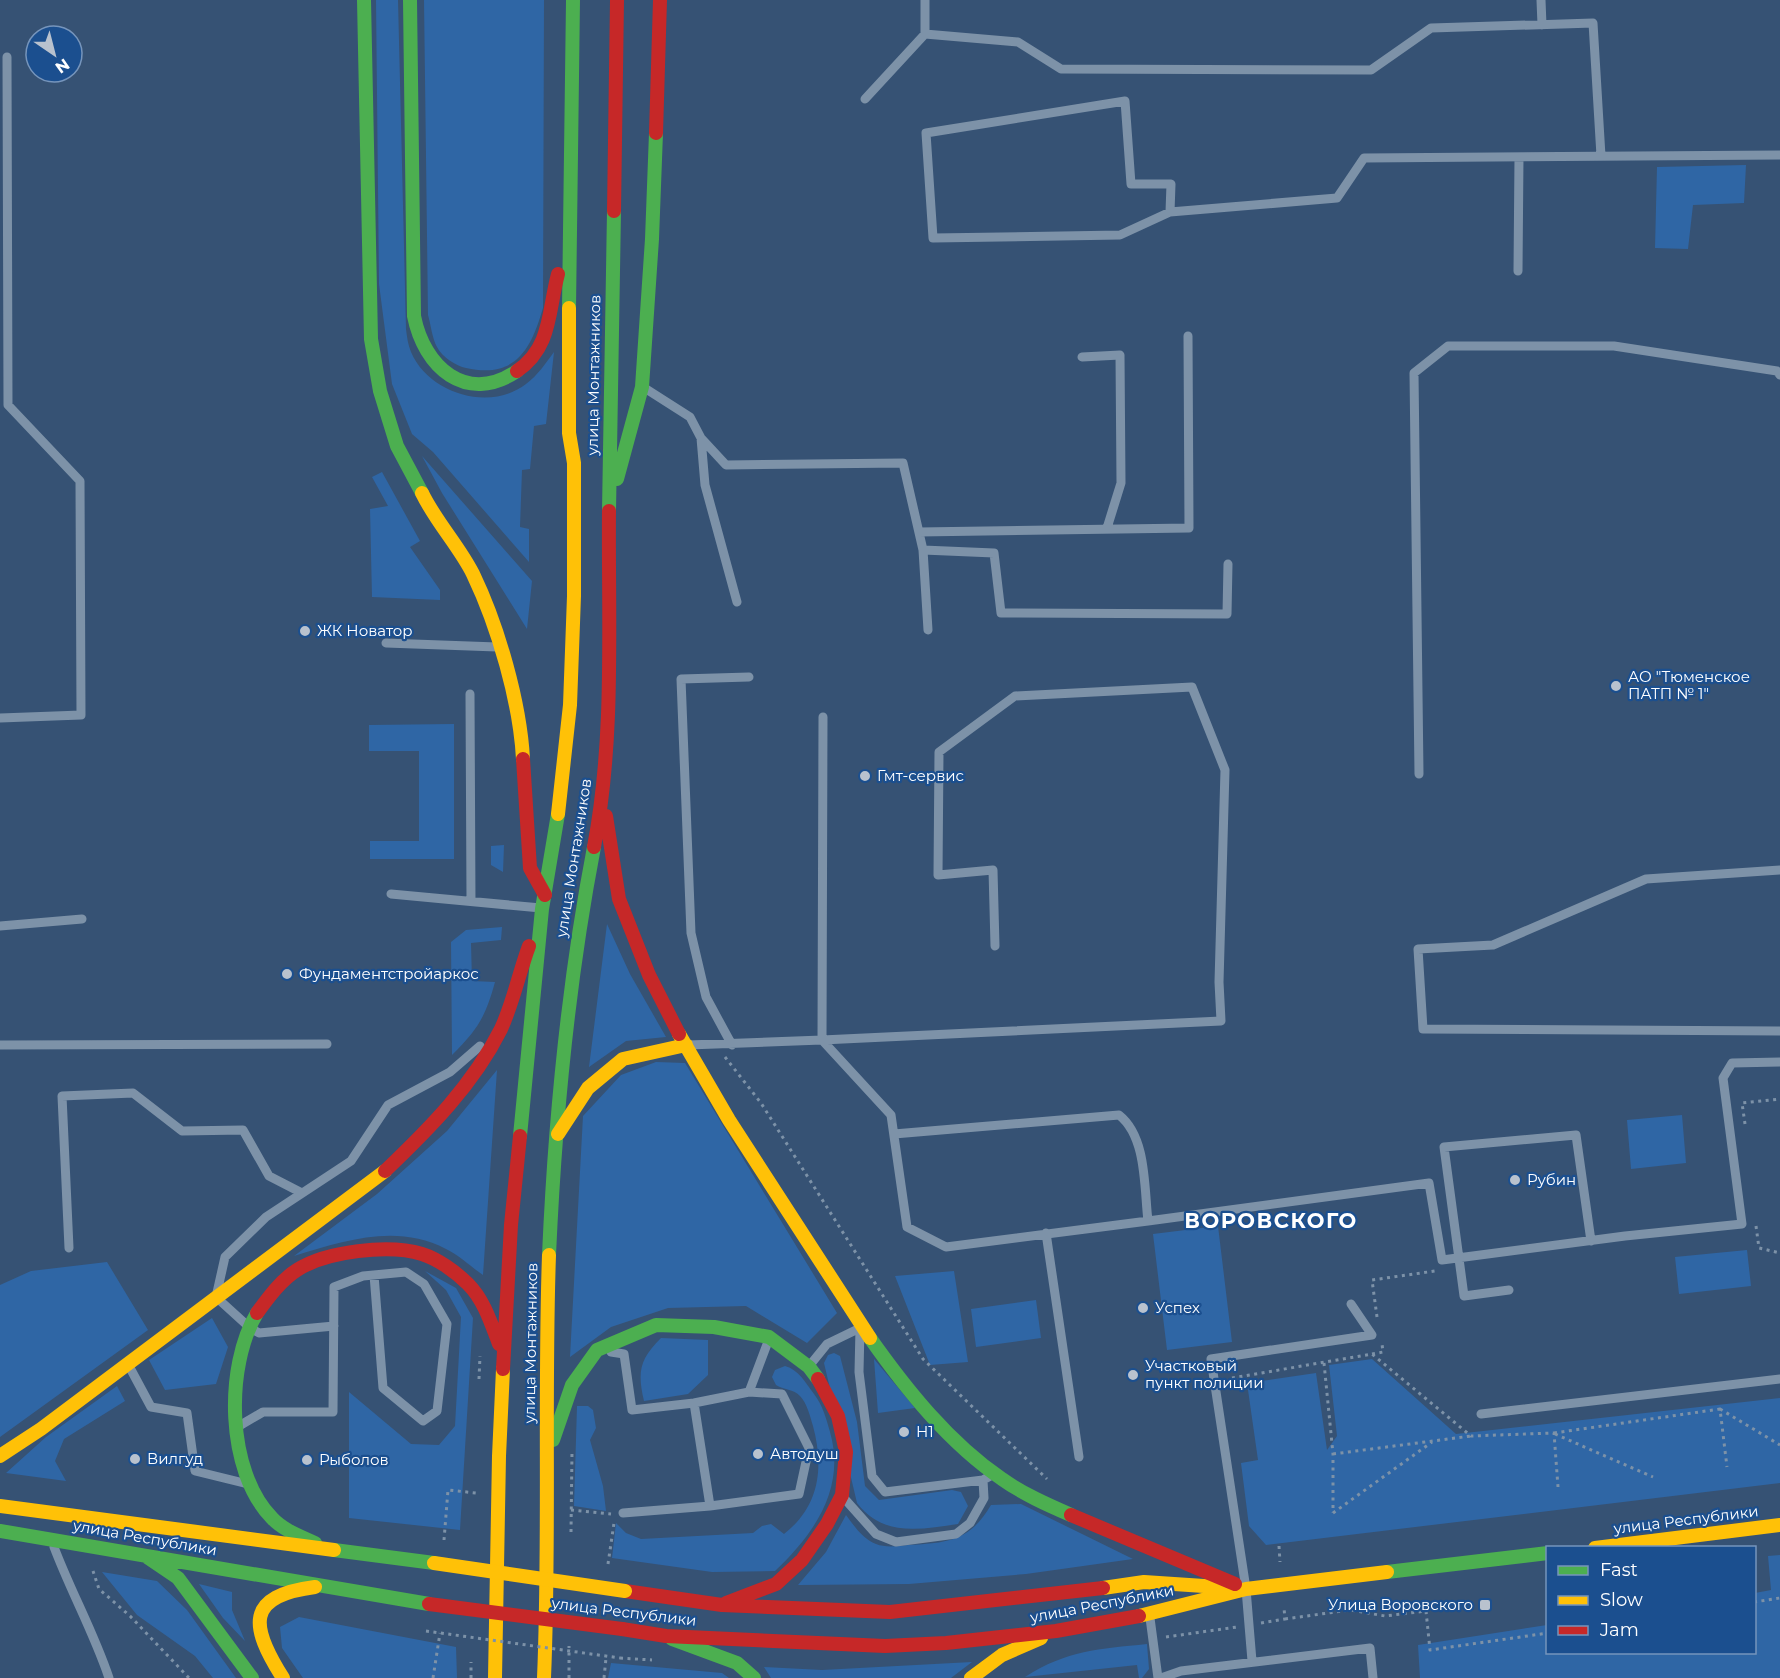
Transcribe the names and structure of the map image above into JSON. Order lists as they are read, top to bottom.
{
  "streets": {
    "main road": ["улица Монтажников", "улица Республики"]
  },
  "districts": ["ВОРОВСКОГО"],
  "places": {
    "other": [
      "ЖК Новатор",
      "АО \"Тюменское ПАТП № 1\"",
      "Гмт-сервис",
      "Фундаментстройаркос",
      "Рубин",
      "Успех",
      "Участковый пункт полиции",
      "Н1",
      "Автодуш",
      "Вилгуд",
      "Рыболов"
    ],
    "transit": ["Улица Воровского"]
  },
  "legend": ["Fast", "Slow", "Jam"],
  "north": "bottom right"
}
